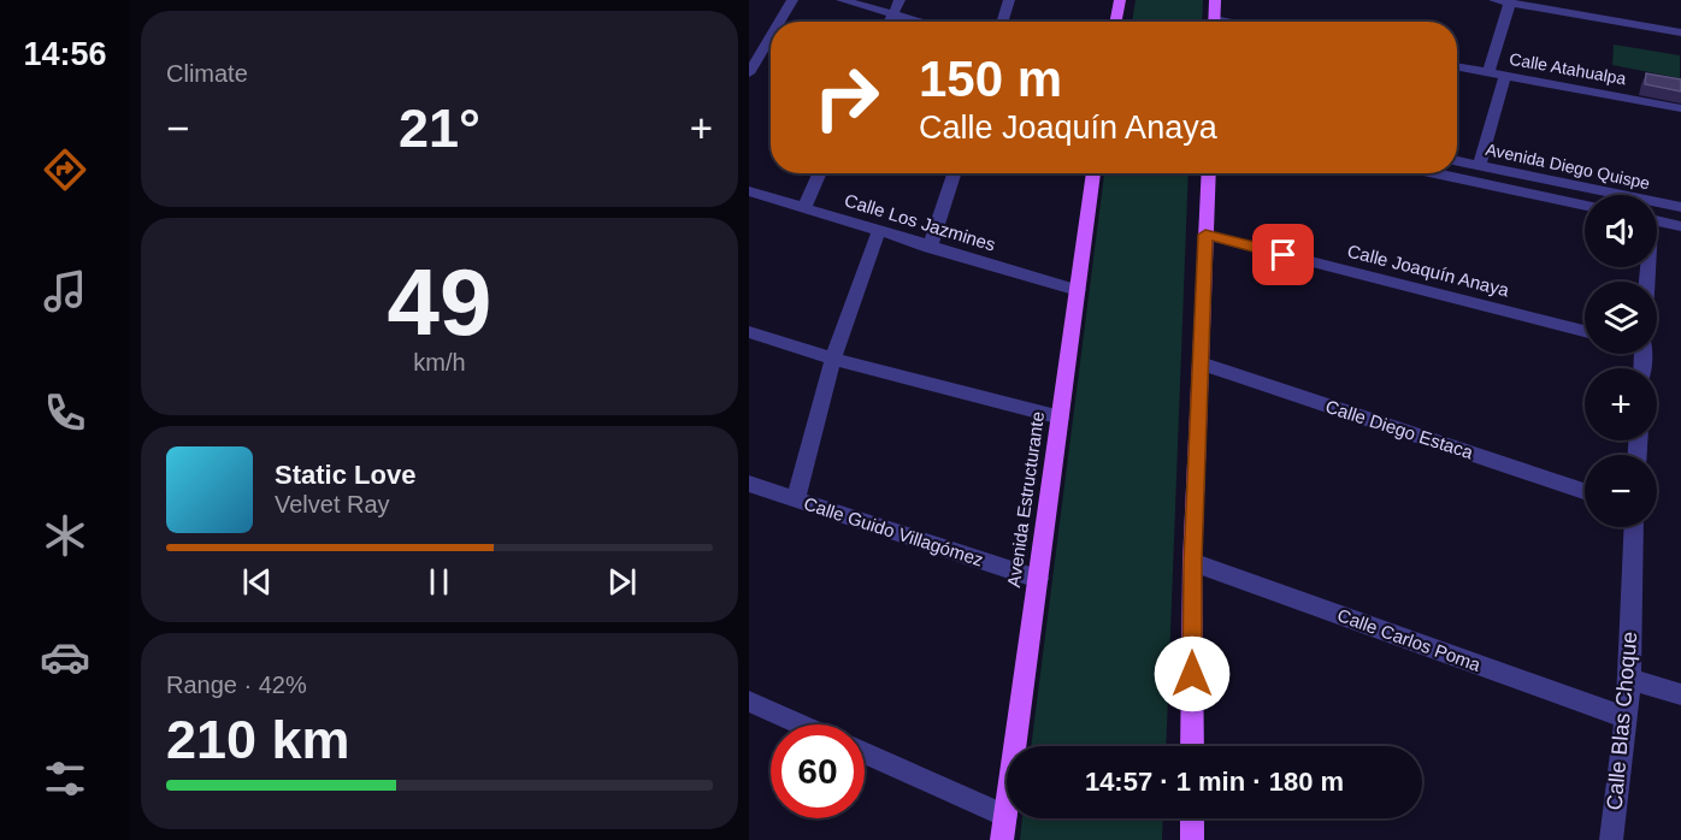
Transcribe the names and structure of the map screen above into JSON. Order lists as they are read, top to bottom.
{
  "streets": {
    "main road": ["Avenida Estructurante"],
    "street": [
      "Calle Atahualpa",
      "Avenida Diego Quispe",
      "Calle Los Jazmines",
      "Calle Joaquín Anaya",
      "Calle Diego Estaca",
      "Calle Guido Villagómez",
      "Calle Carlos Poma",
      "Calle Blas Choque"
    ]
  },
  "crossings": [
    ["Calle Los Jazmines", "Avenida Estructurante"],
    ["Avenida Estructurante", "Calle Guido Villagómez"],
    ["Calle Carlos Poma", "Calle Blas Choque"]
  ],
  "page": {
    "tabs": "14:56",
    "tile": [
      "Climate",
      ["49", "km/h"],
      ["Range · 42%", "210 km"]
    ],
    "turn": ["150 m", "Calle Joaquín Anaya"],
    "heat": ["−", "21°", "+"],
    "map_buttons": ["+", "−"],
    "song": ["Static Love", "Velvet Ray"],
    "limit": "60",
    "trip": "14:57 · 1 min · 180 m"
  }
}
